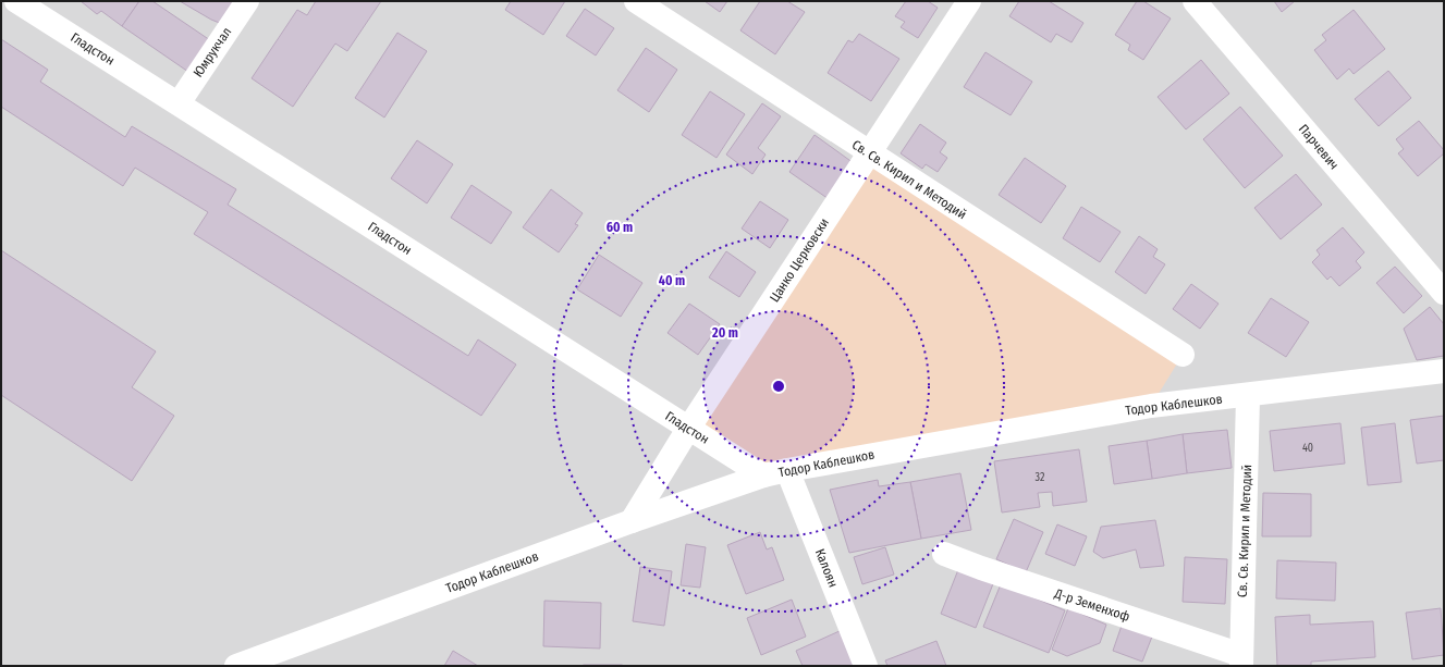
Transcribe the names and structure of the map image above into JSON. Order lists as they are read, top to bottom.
{
  "streets": {
    "street": [
      "Гладстон",
      "Юмрукчал",
      "Парчевич",
      "Св. Св. Кирил и Методий",
      "Цанко Церковски",
      "Тодор Каблешков",
      "Калоян",
      "Д-р Земенхоф"
    ]
  },
  "crossings": [
    ["Гладстон", "Юмрукчал"],
    ["Гладстон", "Цанко Церковски"],
    ["Гладстон", "Тодор Каблешков"],
    ["Св. Св. Кирил и Методий", "Цанко Церковски"],
    ["Св. Св. Кирил и Методий", "Тодор Каблешков"],
    ["Св. Св. Кирил и Методий", "Д-р Земенхоф"],
    ["Цанко Церковски", "Тодор Каблешков"],
    ["Тодор Каблешков", "Калоян"]
  ],
  "house_numbers": ["40", "32"],
  "rings": ["60 m", "40 m", "20 m"]
}
